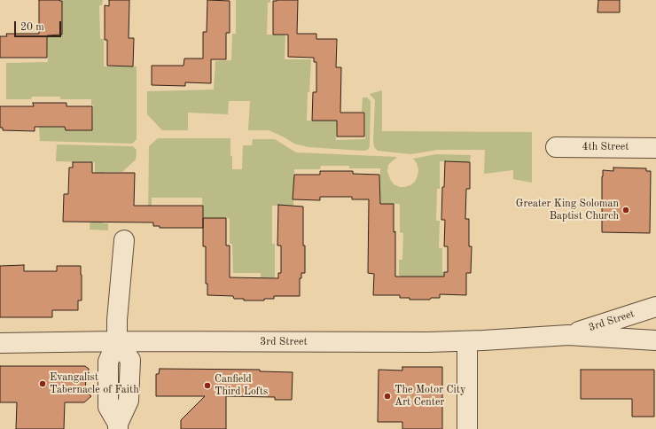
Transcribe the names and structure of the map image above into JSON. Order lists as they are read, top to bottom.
{
  "streets": {
    "street": ["4th Street", "3rd Street"]
  },
  "places": [
    "Greater King Soloman Baptist Church",
    "Evangalist Tabernacle of Faith",
    "Canfield Third Lofts",
    "The Motor City Art Center"
  ],
  "scale_bar": "20 m"
}
